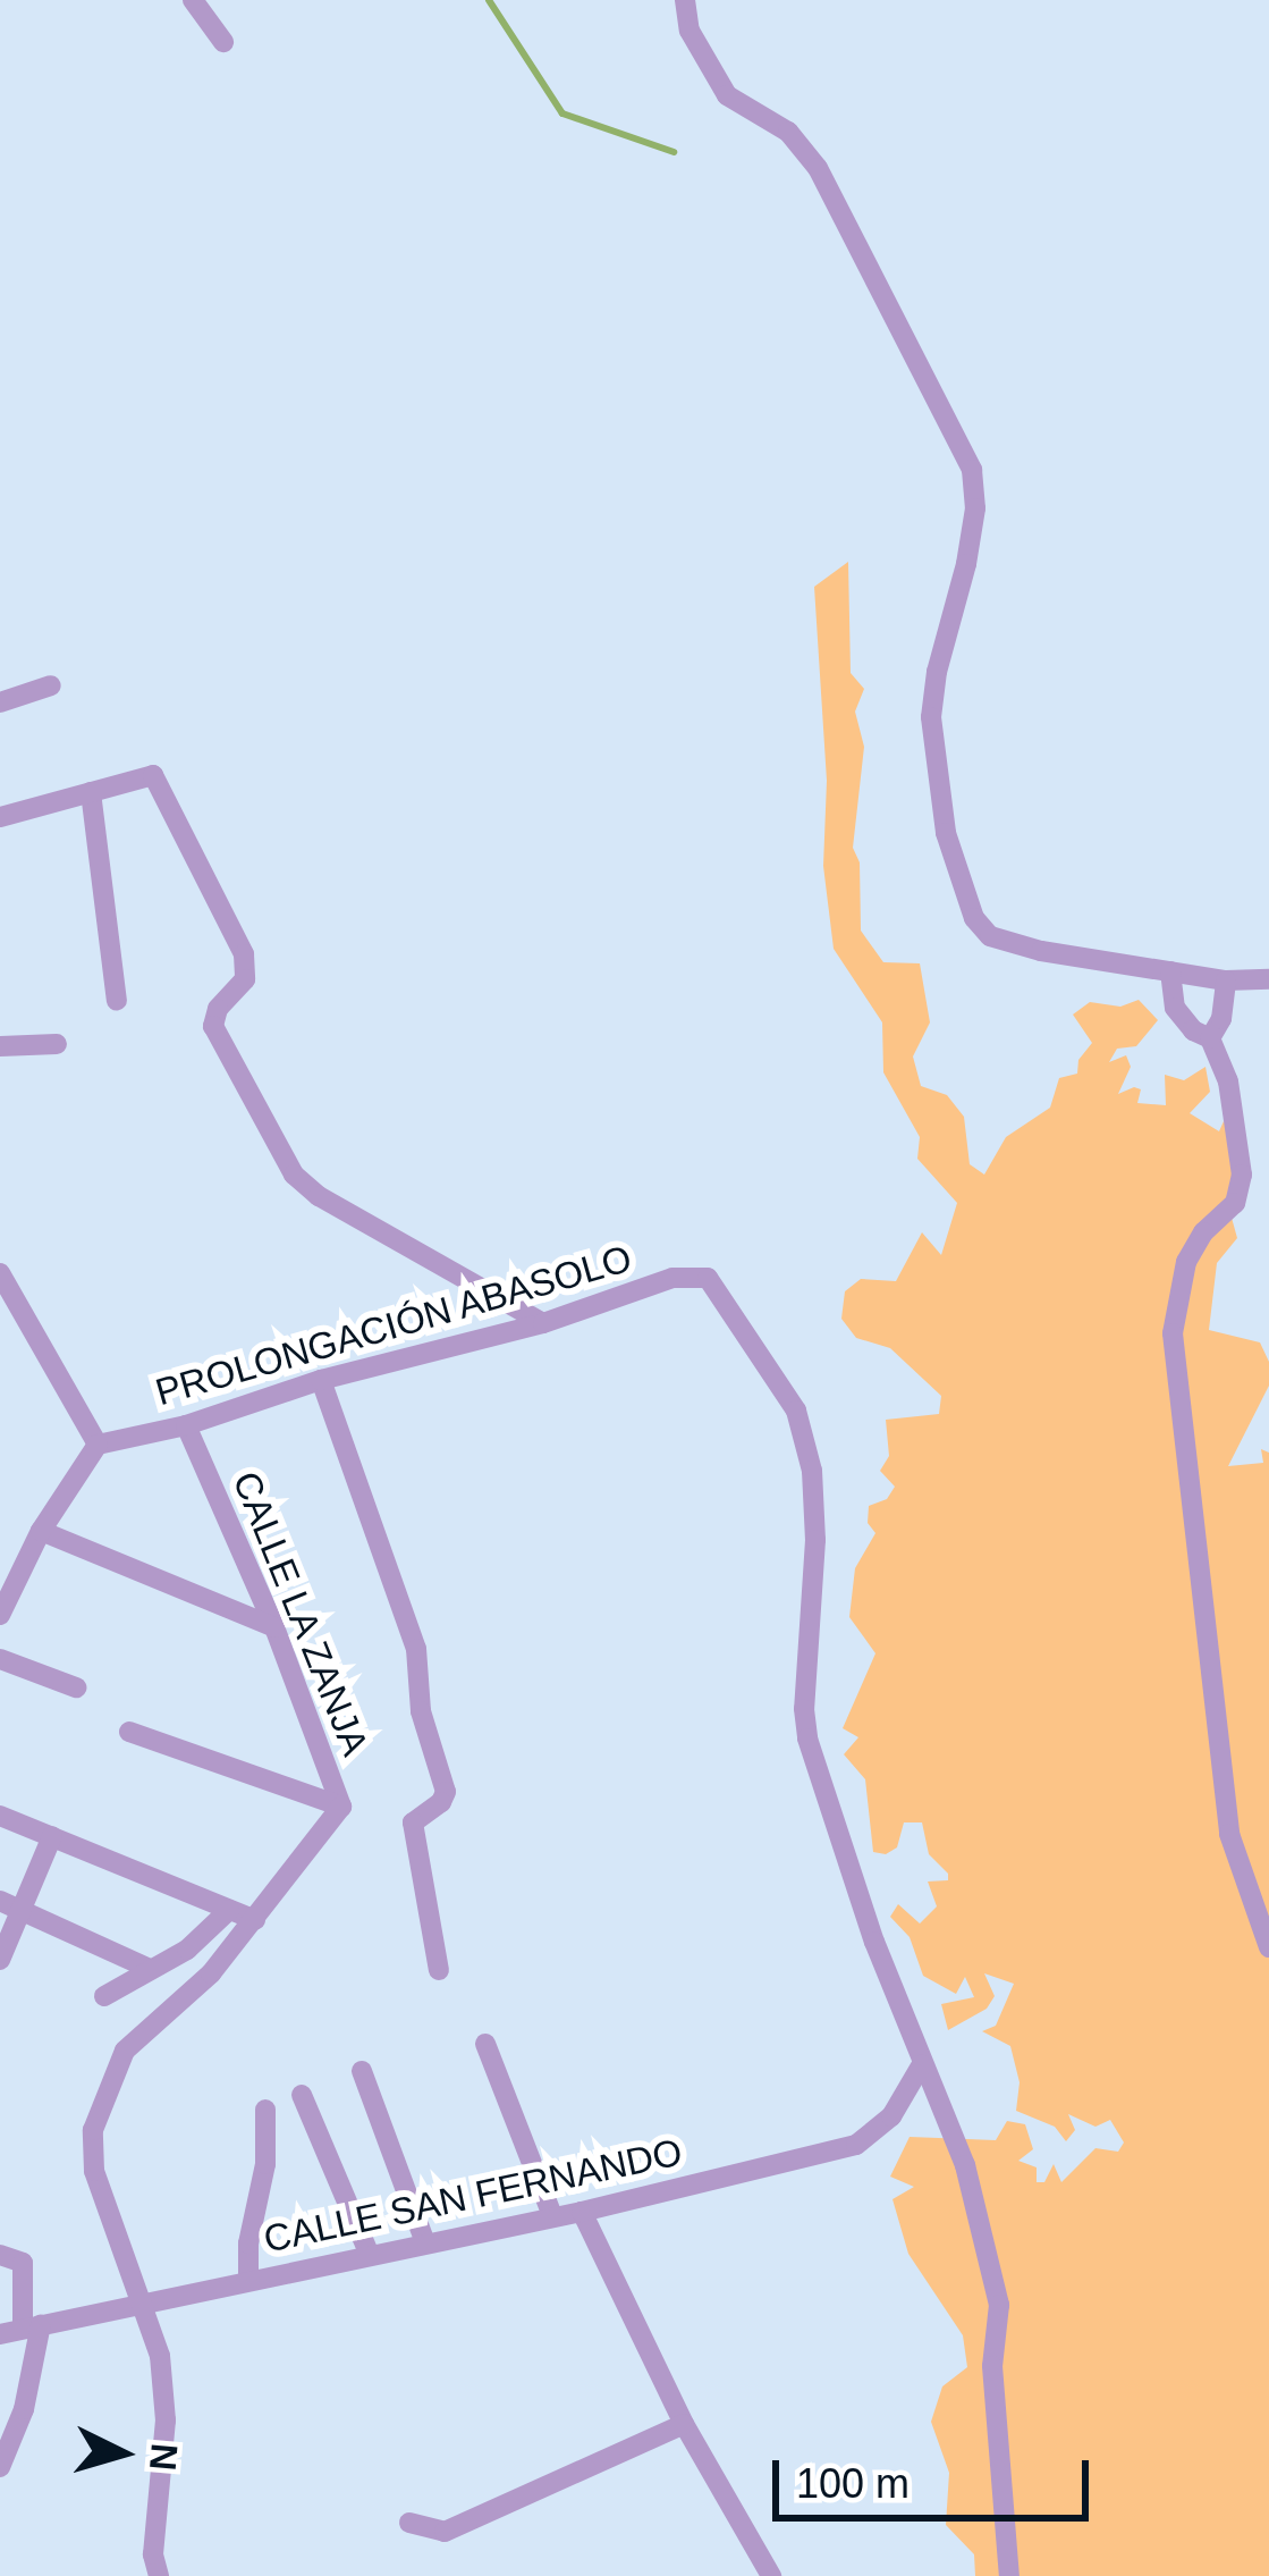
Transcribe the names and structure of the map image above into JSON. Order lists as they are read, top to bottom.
{
  "streets": {
    "street": ["PROLONGACIÓN ABASOLO", "CALLE LA ZANJA", "CALLE SAN FERNANDO"]
  },
  "crossings": [
    ["PROLONGACIÓN ABASOLO", "CALLE LA ZANJA"],
    ["PROLONGACIÓN ABASOLO", "CALLE SAN FERNANDO"],
    ["CALLE LA ZANJA", "CALLE SAN FERNANDO"]
  ],
  "scale_bar": "100 m",
  "north": "right"
}
